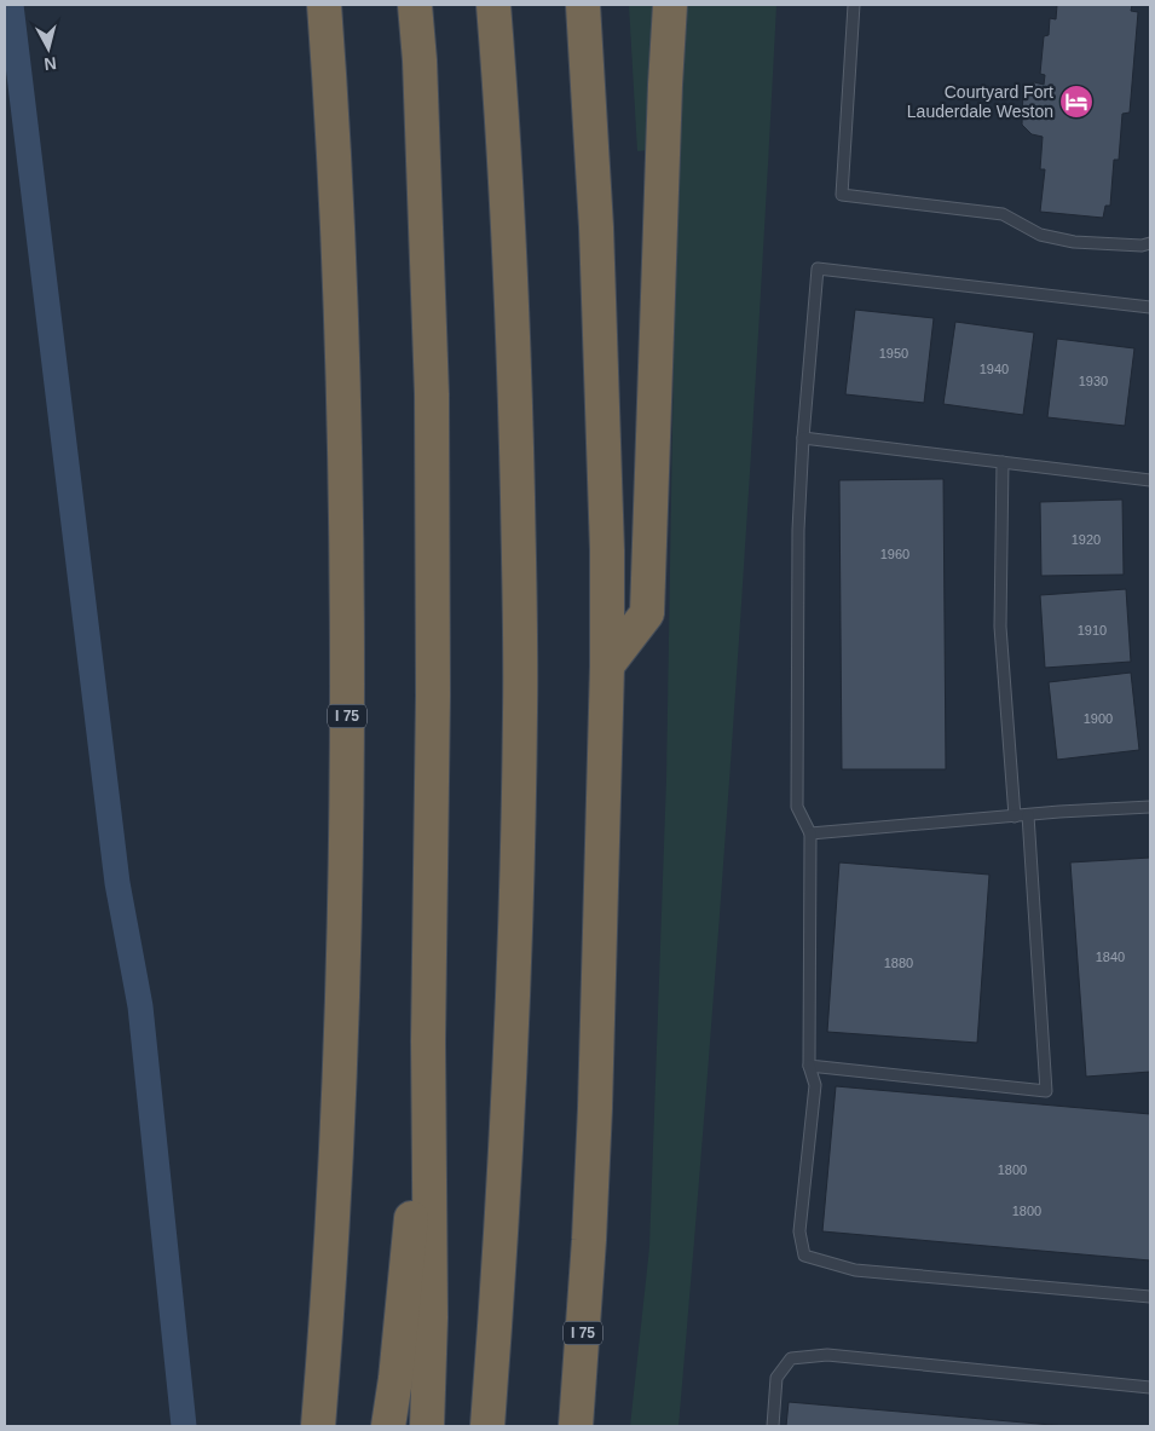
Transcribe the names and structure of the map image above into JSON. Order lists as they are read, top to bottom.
{
  "streets": {
    "highway": ["I 75"]
  },
  "places": {
    "hotel": ["Courtyard Fort Lauderdale Weston"]
  },
  "house_numbers": [
    "1950",
    "1940",
    "1930",
    "1920",
    "1960",
    "1910",
    "1900",
    "1840",
    "1880",
    "1800",
    "1800"
  ],
  "north": "bottom"
}
